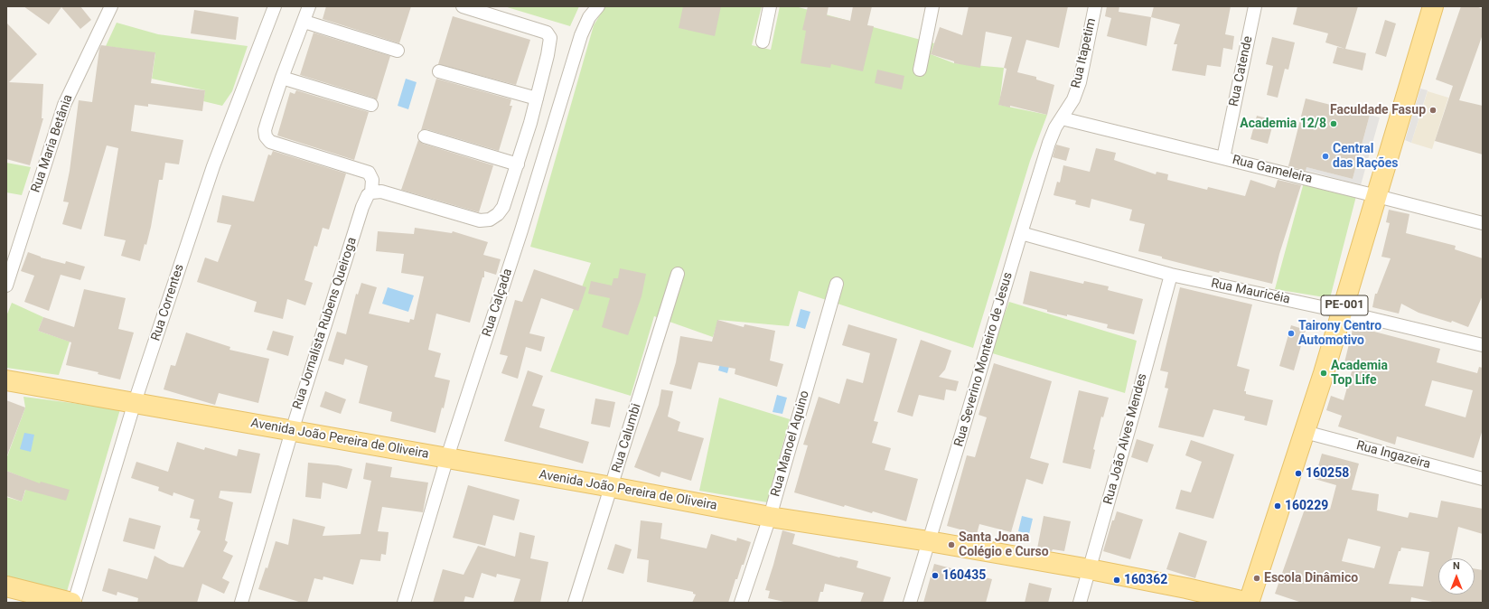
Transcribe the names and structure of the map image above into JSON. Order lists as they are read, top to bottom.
{
  "streets": {
    "main road": ["PE-001", "Avenida João Pereira de Oliveira"],
    "street": [
      "Rua Itapetim",
      "Rua Catende",
      "Rua Maria Betânia",
      "Rua Gameleira",
      "Rua Mauricéia",
      "Rua Correntes",
      "Rua Calçada",
      "Rua Jornalista Rubens Queiroga",
      "Rua Severino Monteiro de Jesus",
      "Rua Calumbi",
      "Rua João Alves Mendes",
      "Rua Manoel Aquino",
      "Rua Ingazeira"
    ]
  },
  "crossings": [
    ["Rua Itapetim", "Rua Gameleira"],
    ["Rua Itapetim", "Rua Severino Monteiro de Jesus"],
    ["Rua Catende", "Rua Gameleira"],
    ["Rua Gameleira", "PE-001"],
    ["Rua Gameleira", "Rua Severino Monteiro de Jesus"],
    ["Rua Mauricéia", "PE-001"],
    ["Rua Mauricéia", "Rua Severino Monteiro de Jesus"],
    ["Rua Mauricéia", "Rua João Alves Mendes"],
    ["Rua Correntes", "Avenida João Pereira de Oliveira"],
    ["Rua Calçada", "Avenida João Pereira de Oliveira"],
    ["PE-001", "Avenida João Pereira de Oliveira"],
    ["PE-001", "Rua Ingazeira"],
    ["Rua Jornalista Rubens Queiroga", "Avenida João Pereira de Oliveira"],
    ["Rua Severino Monteiro de Jesus", "Avenida João Pereira de Oliveira"],
    ["Rua Calumbi", "Avenida João Pereira de Oliveira"],
    ["Avenida João Pereira de Oliveira", "Rua João Alves Mendes"],
    ["Avenida João Pereira de Oliveira", "Rua Manoel Aquino"]
  ],
  "places": [
    "Faculdade Fasup",
    "Academia 12/8",
    "Central das Rações",
    "Tairony Centro Automotivo",
    "Academia Top Life",
    "160258",
    "160229",
    "Santa Joana Colégio e Curso",
    "160435",
    "Escola Dinâmico",
    "160362"
  ],
  "north": "top"
}
